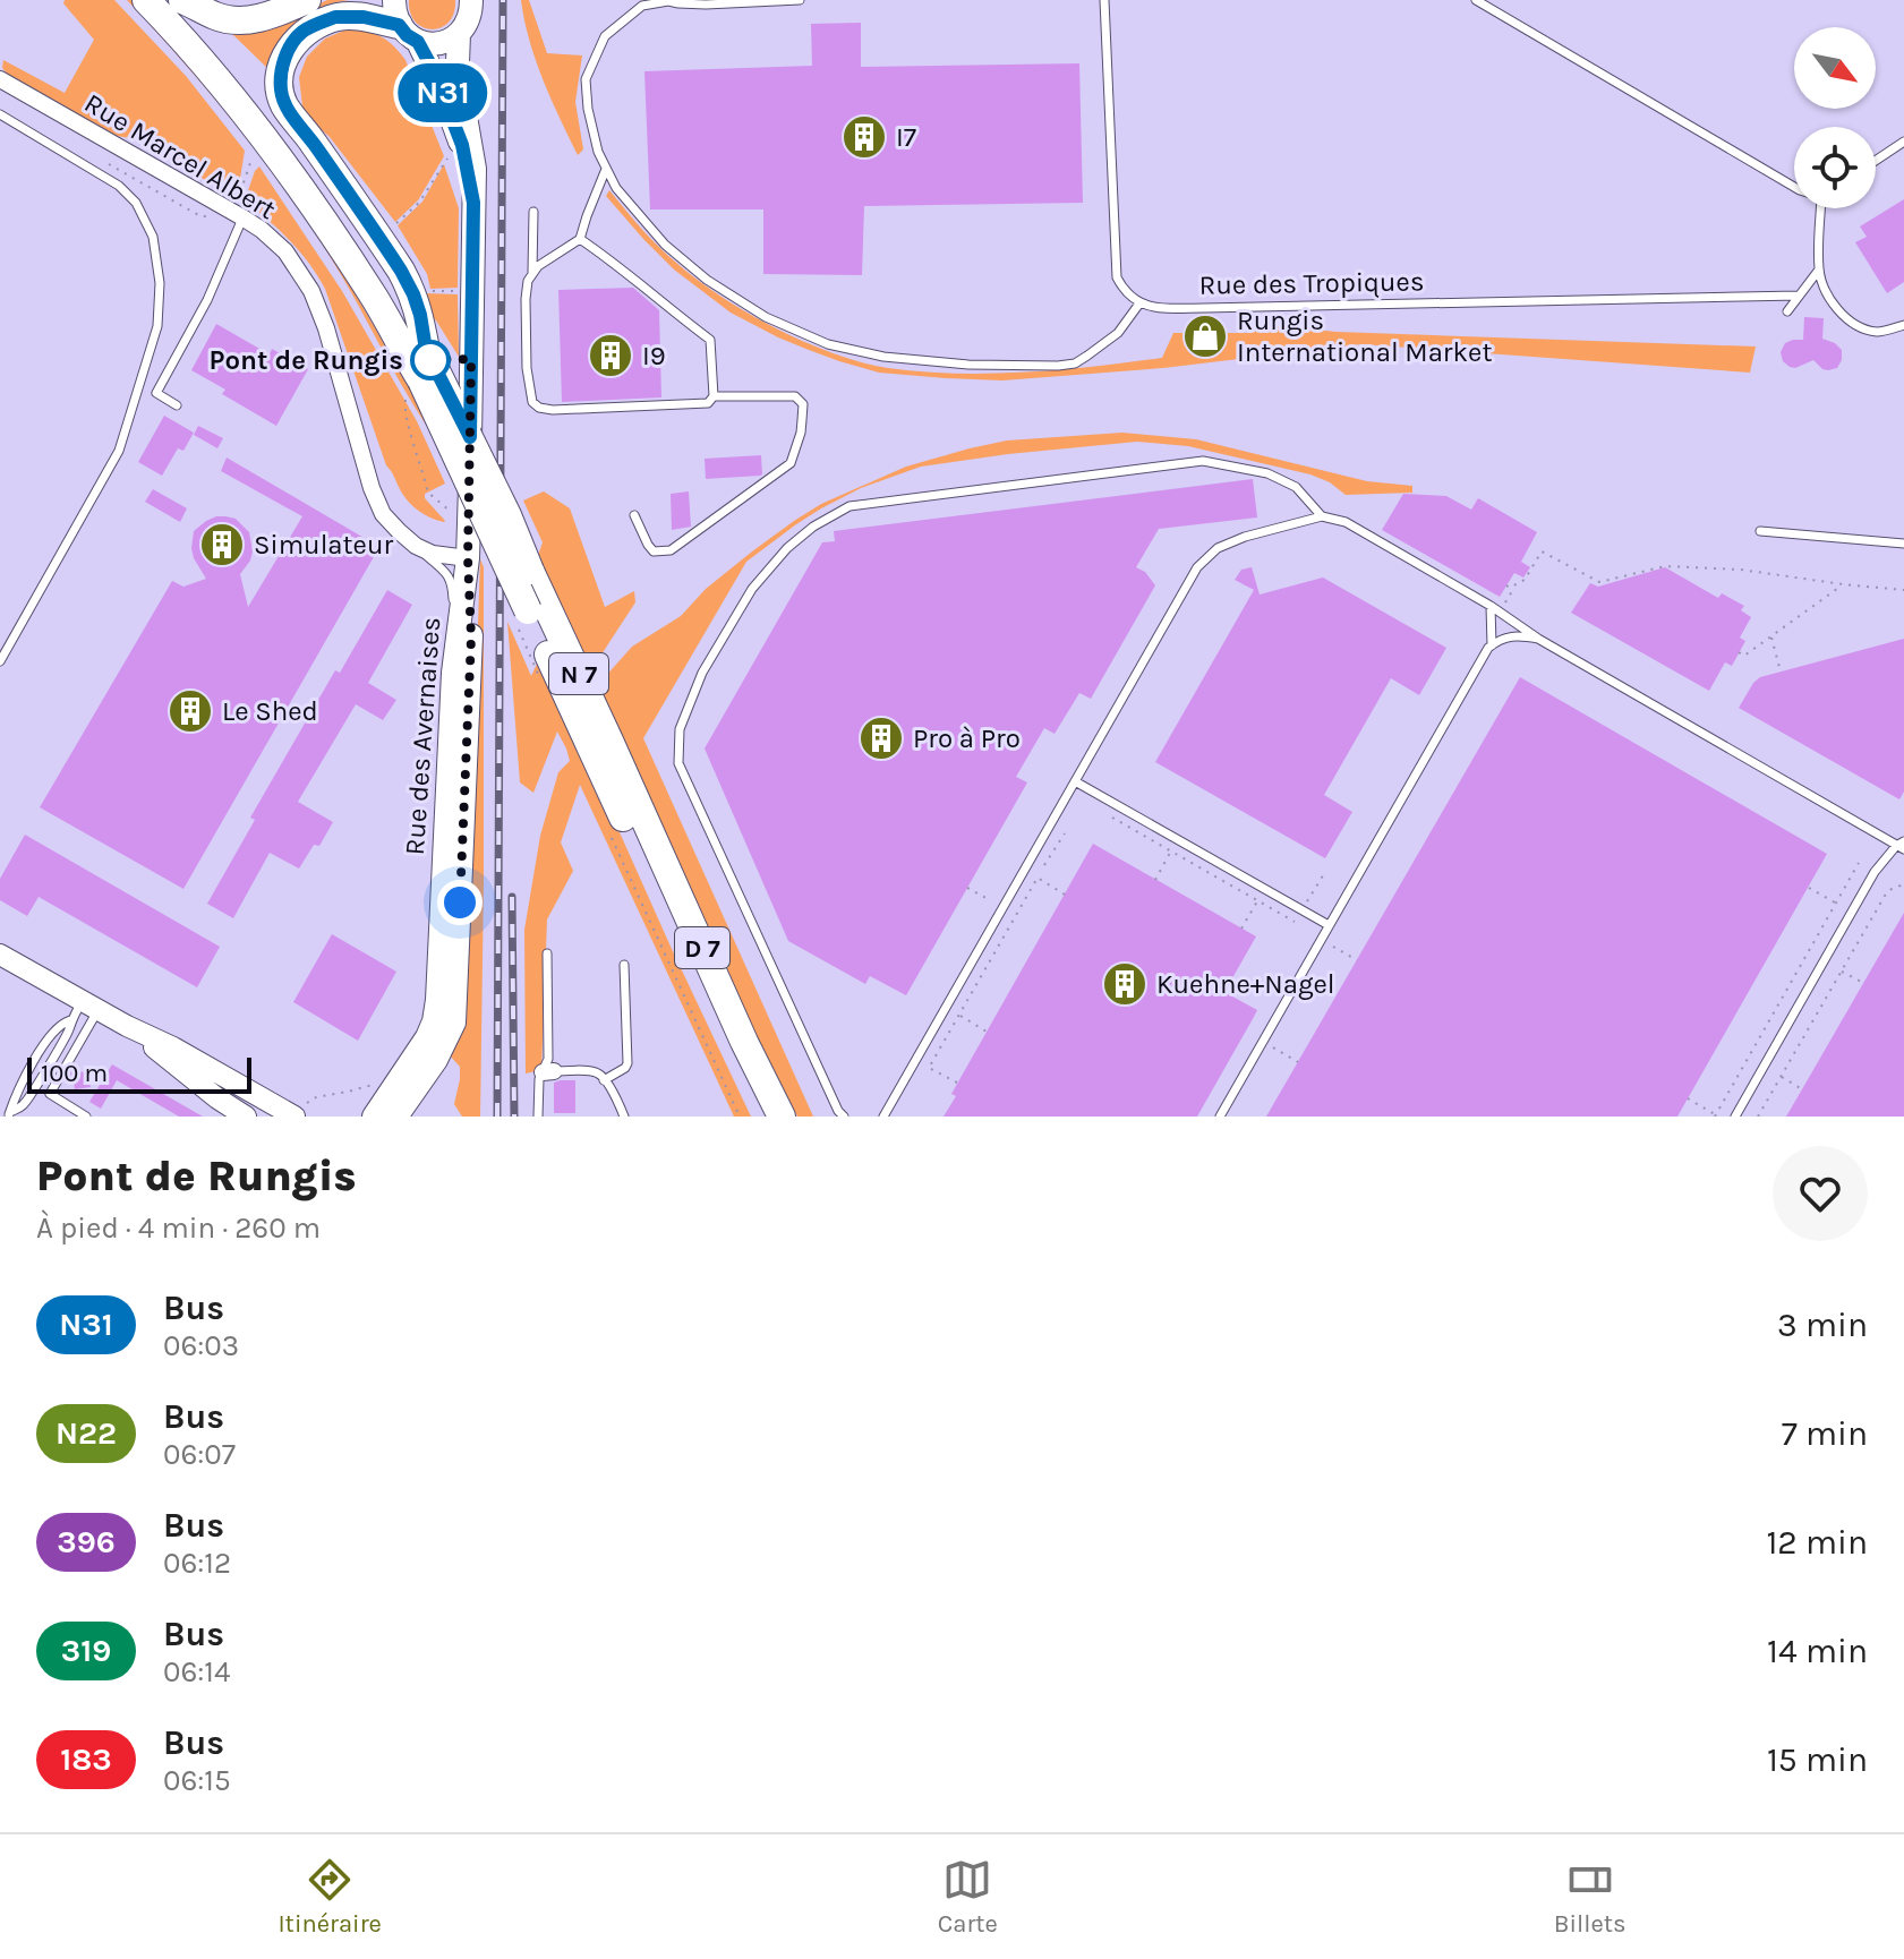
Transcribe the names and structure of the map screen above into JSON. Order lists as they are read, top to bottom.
{
  "streets": {
    "highway": ["N 7", "D 7"],
    "main road": ["Rue des Avernaises"],
    "street": ["Rue Marcel Albert"],
    "lane": ["Rue des Tropiques"]
  },
  "crossings": [
    ["Rue Marcel Albert", "Rue des Avernaises"],
    ["N 7", "D 7"]
  ],
  "places": {
    "building": [
      "I7",
      "I9",
      "Simulateur",
      "Le Shed",
      "Pro à Pro",
      "Kuehne+Nagel"
    ],
    "shop": ["Rungis International Market"],
    "other": ["Pont de Rungis"]
  },
  "lines": ["bus line N31"],
  "scale_bar": "100 m",
  "north": "bottom right",
  "page": {
    "on_map": "N31",
    "scale": "100 m",
    "heading": ["Pont de Rungis", "À pied · 4 min · 260 m"],
    "list": [
      {
        "mark": "N31",
        "name": "Bus",
        "note": "06:03",
        "value": "3 min"
      },
      {
        "mark": "N22",
        "name": "Bus",
        "note": "06:07",
        "value": "7 min"
      },
      {
        "mark": "396",
        "name": "Bus",
        "note": "06:12",
        "value": "12 min"
      },
      {
        "mark": "319",
        "name": "Bus",
        "note": "06:14",
        "value": "14 min"
      },
      {
        "mark": "183",
        "name": "Bus",
        "note": "06:15",
        "value": "15 min"
      }
    ],
    "tabs": ["Itinéraire", "Carte", "Billets"]
  }
}
